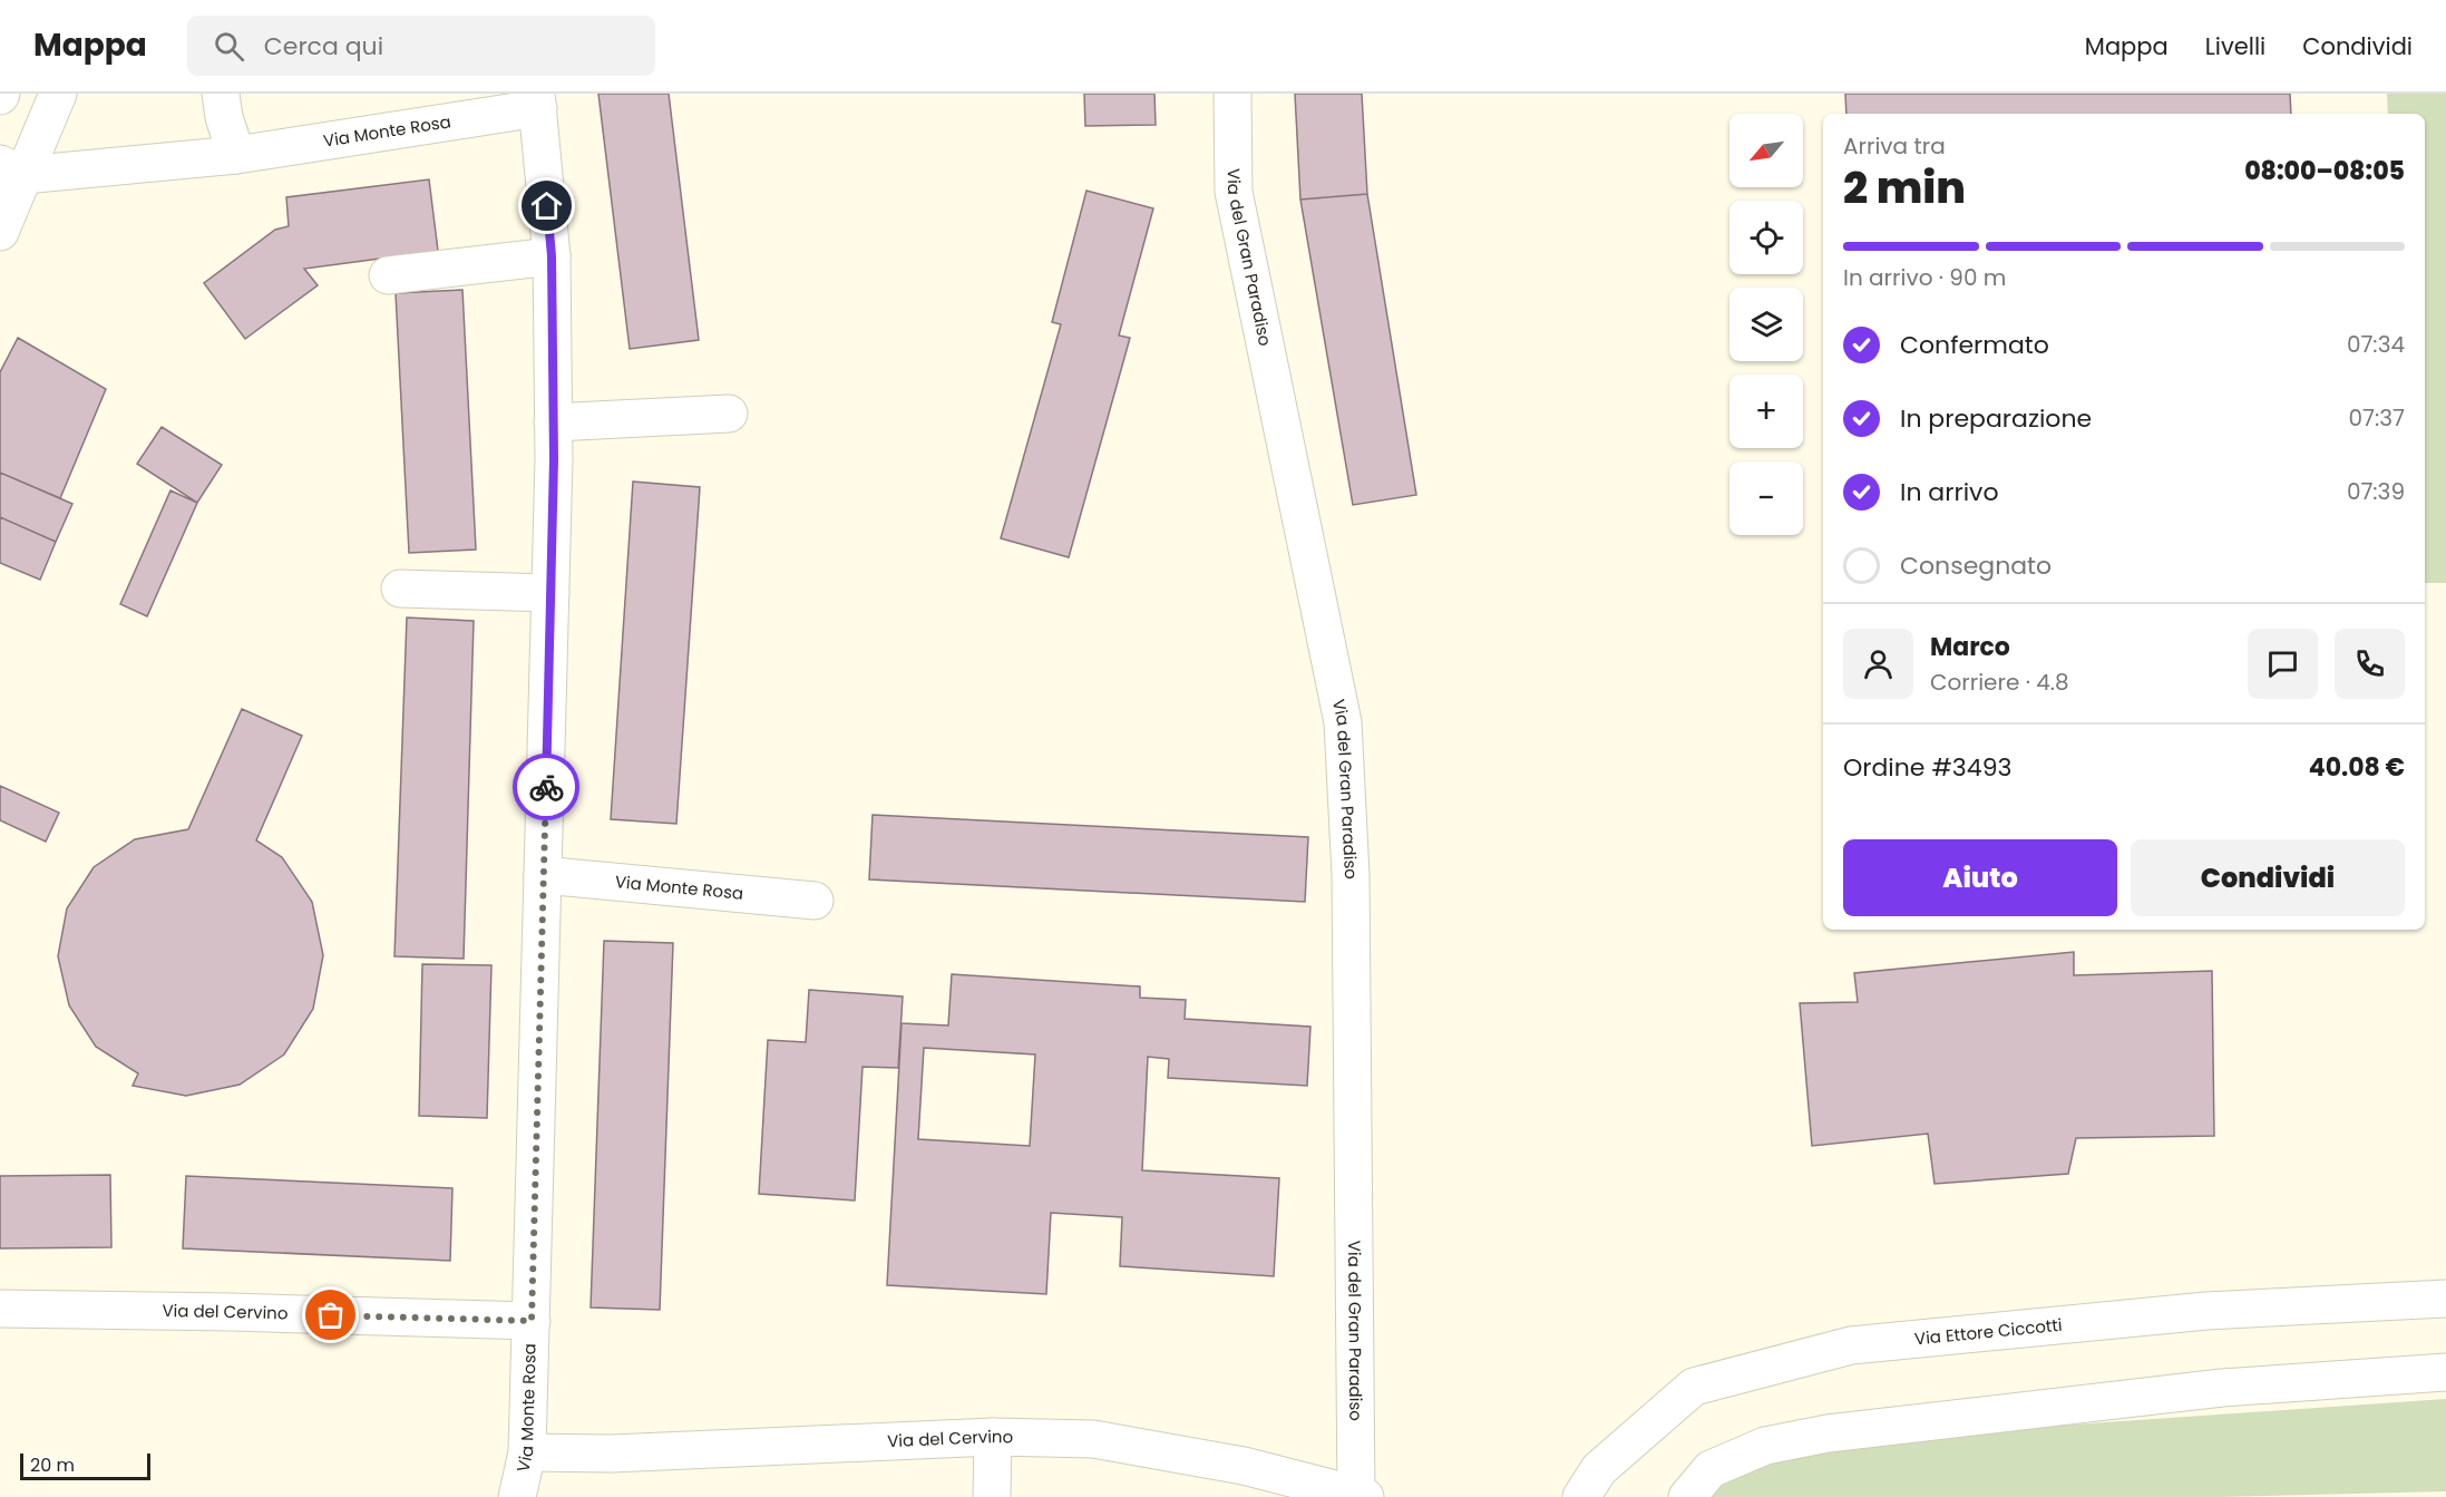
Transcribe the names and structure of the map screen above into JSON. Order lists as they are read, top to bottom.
{
  "streets": {
    "street": [
      "Via Monte Rosa",
      "Via del Gran Paradiso",
      "Via del Cervino",
      "Via Ettore Ciccotti"
    ]
  },
  "crossings": [
    ["Via Monte Rosa", "Via del Cervino"],
    ["Via del Gran Paradiso", "Via del Cervino"]
  ],
  "scale_bar": "20 m",
  "north": "bottom left",
  "page": {
    "header": "Mappa",
    "search": "Cerca qui",
    "nav": ["Mappa", "Livelli", "Condividi"],
    "map_buttons": ["+", "−"],
    "heading": ["2 min", "Arriva tra", "08:00–08:05"],
    "panel": [
      "Marco",
      "Corriere · 4.8",
      "Ordine #3493",
      "40.08 €"
    ],
    "bar": "In arrivo · 90 m",
    "list": [
      ["Confermato", "07:34"],
      ["In preparazione", "07:37"],
      ["In arrivo", "07:39"],
      "Consegnato"
    ],
    "buttons": ["Aiuto", "Condividi"],
    "scale": "20 m"
  }
}
